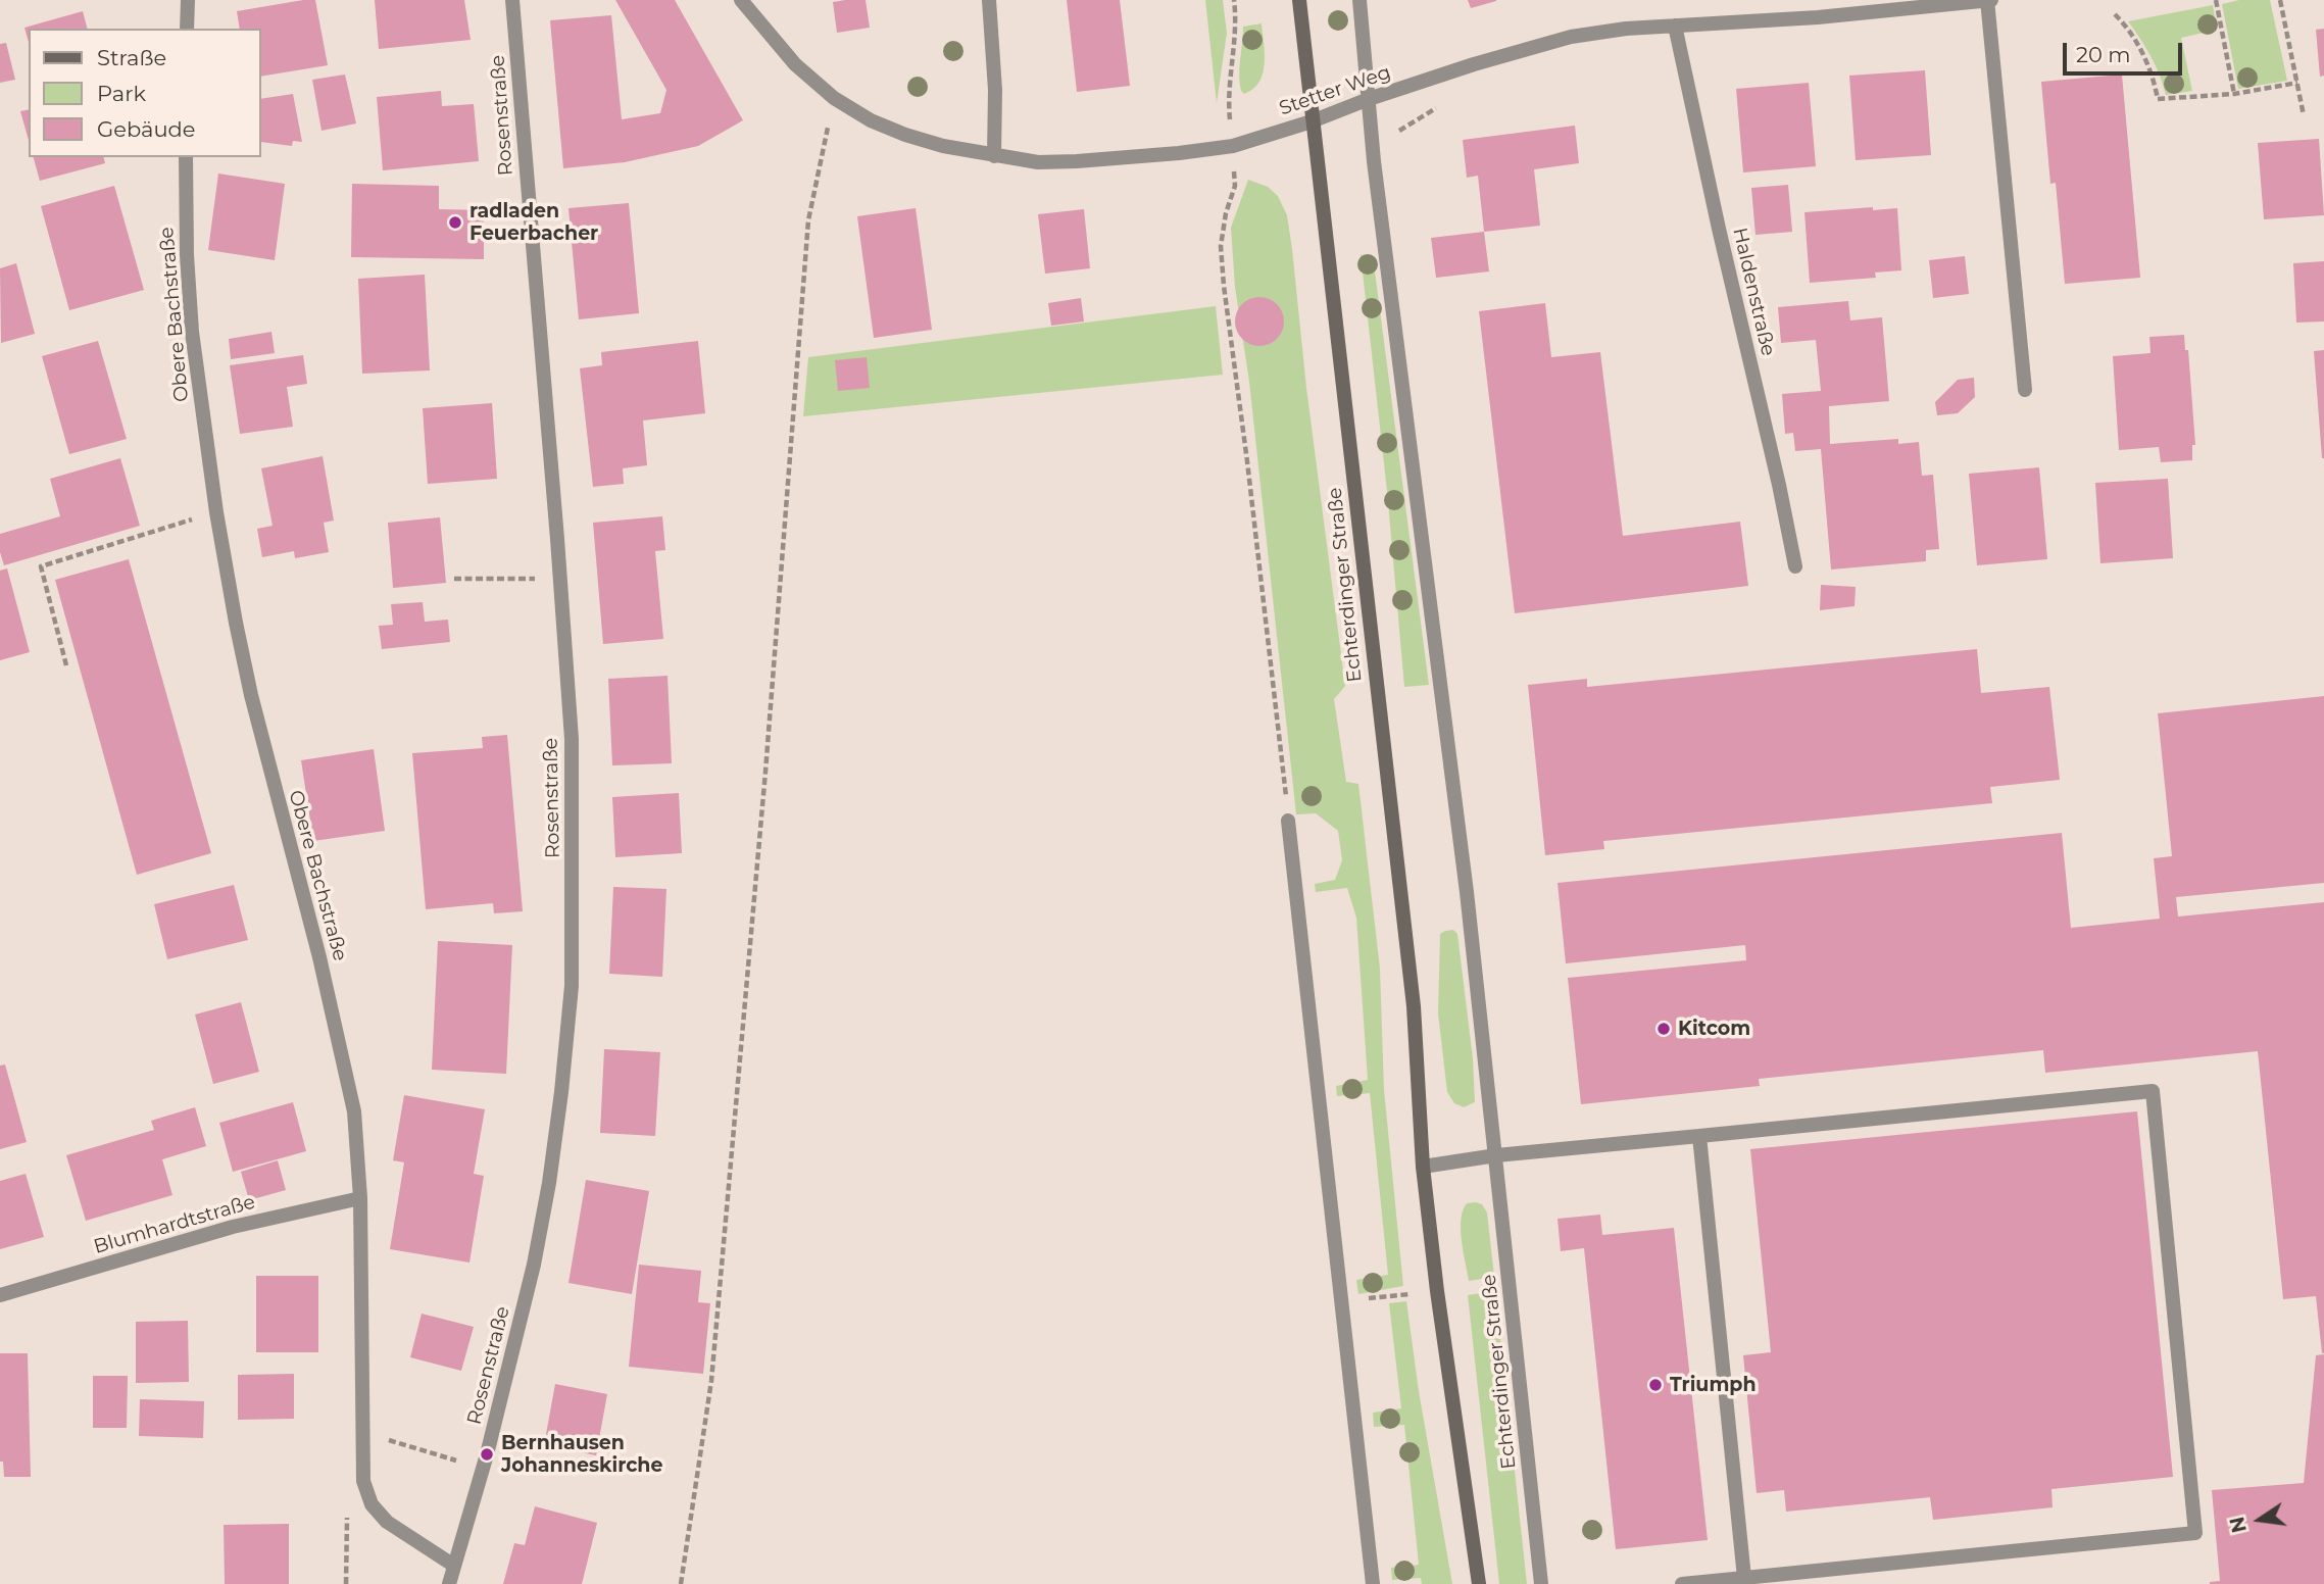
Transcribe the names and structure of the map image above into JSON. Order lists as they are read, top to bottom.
{
  "streets": {
    "main road": ["Echterdinger Straße"],
    "street": [
      "Stetter Weg",
      "Rosenstraße",
      "Haldenstraße",
      "Obere Bachstraße",
      "Blumhardtstraße"
    ]
  },
  "crossings": [
    ["Stetter Weg", "Haldenstraße"],
    ["Stetter Weg", "Echterdinger Straße"],
    ["Rosenstraße", "Obere Bachstraße"],
    ["Obere Bachstraße", "Blumhardtstraße"]
  ],
  "places": [
    "radladen Feuerbacher",
    "Kitcom",
    "Triumph",
    "Bernhausen Johanneskirche"
  ],
  "legend": ["Straße", "Park", "Gebäude"],
  "scale_bar": "20 m",
  "north": "left"
}
